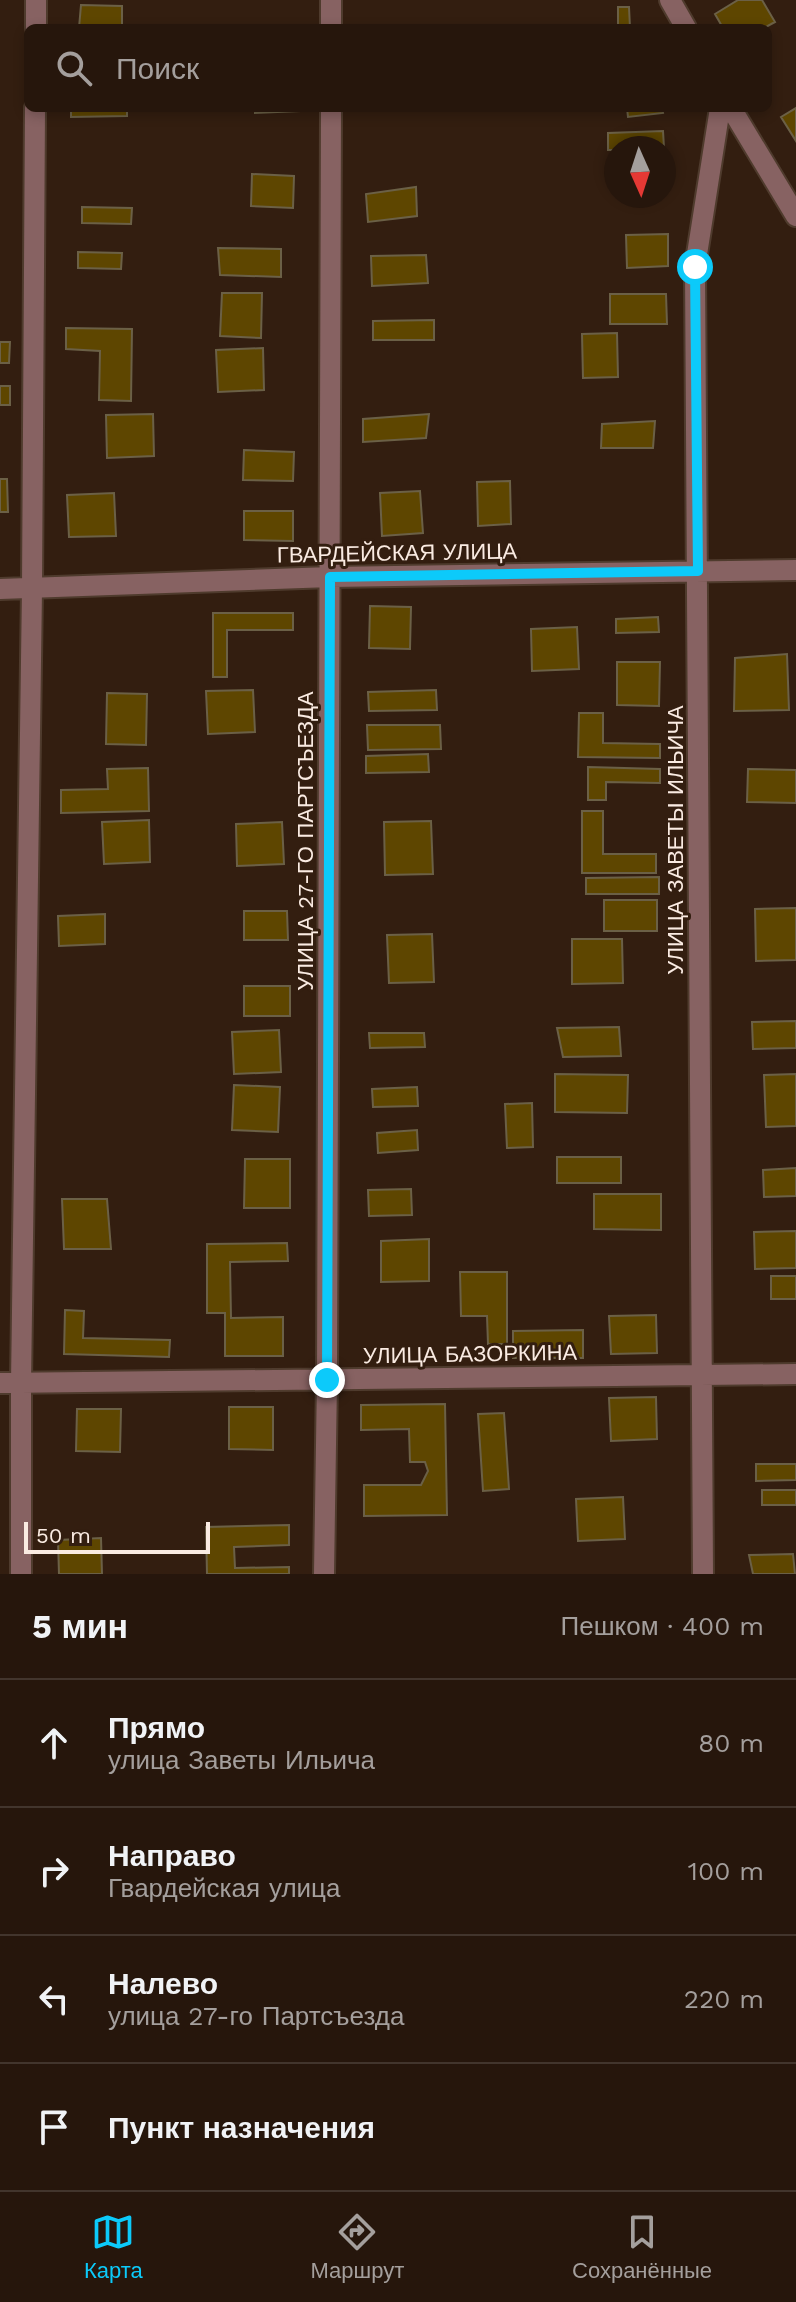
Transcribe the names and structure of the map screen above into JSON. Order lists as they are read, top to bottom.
{
  "streets": {
    "street": [
      "ГВАРДЕЙСКАЯ УЛИЦА",
      "УЛИЦА ЗАВЕТЫ ИЛЬИЧА",
      "УЛИЦА 27-ГО ПАРТСЪЕЗДА",
      "УЛИЦА БАЗОРКИНА"
    ]
  },
  "crossings": [
    ["ГВАРДЕЙСКАЯ УЛИЦА", "УЛИЦА ЗАВЕТЫ ИЛЬИЧА"],
    ["ГВАРДЕЙСКАЯ УЛИЦА", "УЛИЦА 27-ГО ПАРТСЪЕЗДА"],
    ["УЛИЦА ЗАВЕТЫ ИЛЬИЧА", "УЛИЦА БАЗОРКИНА"],
    ["УЛИЦА 27-ГО ПАРТСЪЕЗДА", "УЛИЦА БАЗОРКИНА"]
  ],
  "scale_bar": "50 m",
  "north": "bottom",
  "page": {
    "search": "Поиск",
    "scale": "50 m",
    "heading": ["5 мин", "Пешком · 400 m"],
    "list": [
      ["Прямо", "улица Заветы Ильича", "80 m"],
      ["Направо", "Гвардейская улица", "100 m"],
      ["Налево", "улица 27-го Партсъезда", "220 m"],
      "Пункт назначения"
    ],
    "nav": ["Карта", "Маршрут", "Сохранённые"]
  }
}
